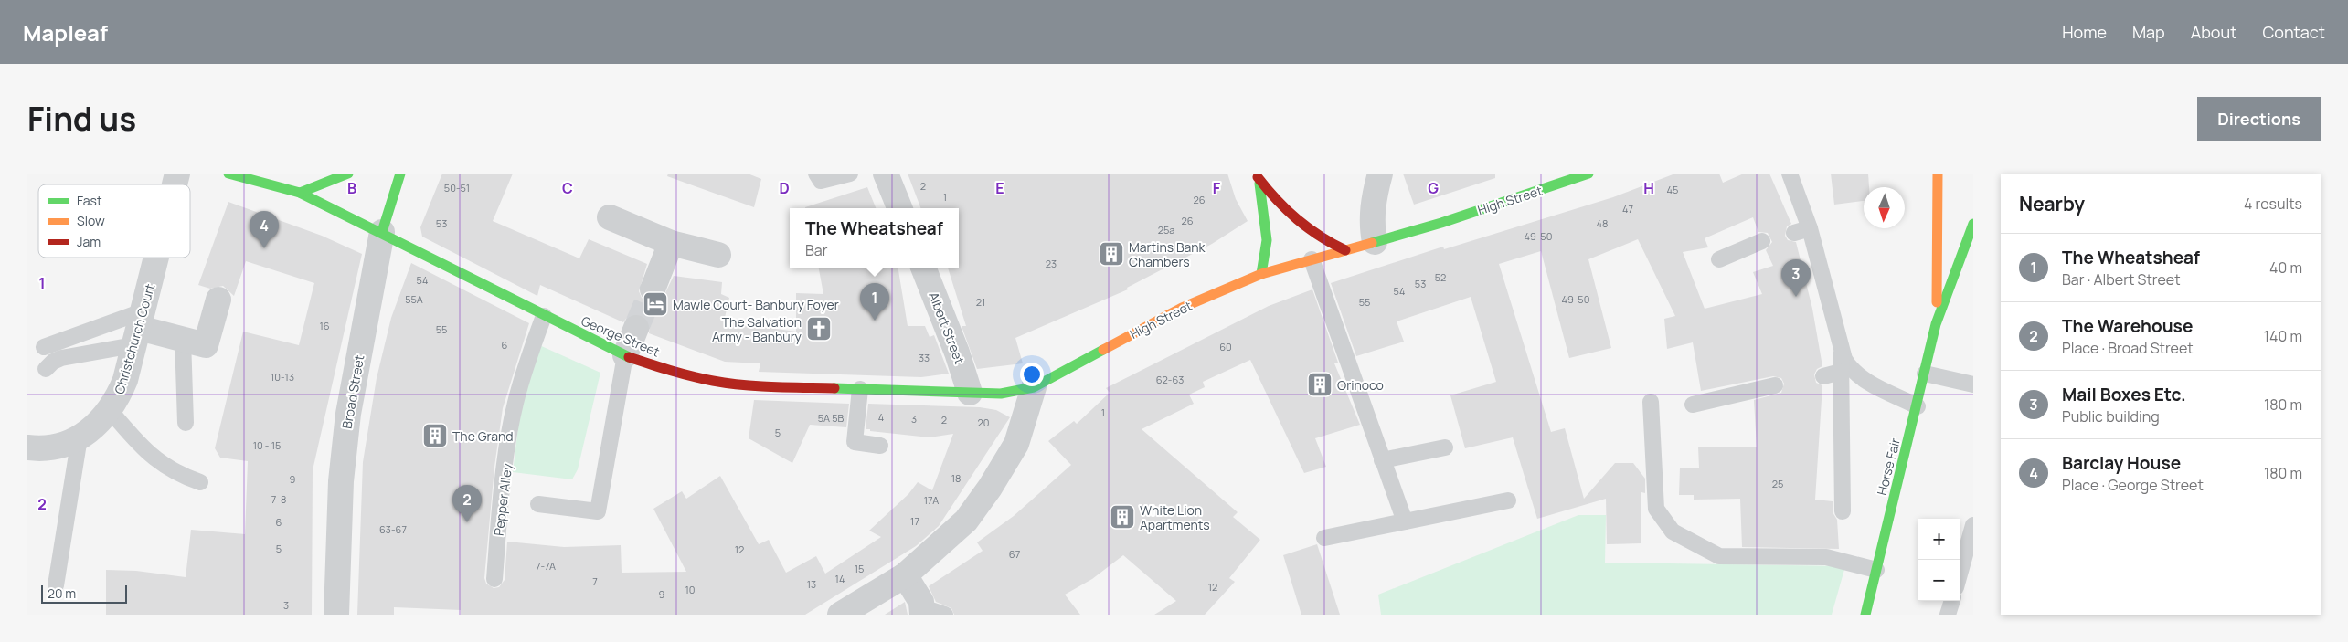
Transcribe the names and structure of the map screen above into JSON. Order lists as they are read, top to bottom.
{
  "streets": {
    "street": [
      "High Street",
      "Albert Street",
      "George Street",
      "Christchurch Court",
      "Broad Street",
      "Horse Fair"
    ],
    "lane": ["Pepper Alley"]
  },
  "crossings": [
    ["High Street", "George Street"],
    ["Albert Street", "George Street"],
    ["George Street", "Broad Street"],
    ["George Street", "Pepper Alley"]
  ],
  "places": {
    "building": [
      "Martins Bank Chambers",
      "Orinoco",
      "The Grand",
      "White Lion Apartments"
    ],
    "hotel": ["Mawle Court- Banbury Foyer"],
    "church": ["The Salvation Army - Banbury"]
  },
  "house_numbers": [
    "2",
    "50-51",
    "45",
    "1",
    "26",
    "47",
    "26",
    "53",
    "48",
    "25a",
    "49-50",
    "23",
    "52",
    "54",
    "53",
    "54",
    "55A",
    "49-50",
    "21",
    "55",
    "16",
    "55",
    "6",
    "60",
    "33",
    "10-13",
    "62-63",
    "1",
    "4",
    "5A 5B",
    "3",
    "2",
    "20",
    "5",
    "10 - 15",
    "18",
    "9",
    "25",
    "7-8",
    "17A",
    "17",
    "6",
    "63-67",
    "5",
    "12",
    "67",
    "7-7A",
    "15",
    "14",
    "7",
    "13",
    "12",
    "10",
    "9",
    "3"
  ],
  "legend": ["Fast", "Slow", "Jam"],
  "scale_bar": "20 m",
  "north": "bottom",
  "page": {
    "header": "Mapleaf",
    "nav": [
      "Home",
      "Map",
      "About",
      "Contact"
    ],
    "title": "Find us",
    "buttons": "Directions",
    "heading": ["Nearby", "4 results"],
    "popup": ["The Wheatsheaf", "Bar"],
    "pins": [
      "4",
      "3",
      "1",
      "2"
    ],
    "list": [
      {
        "mark": "1",
        "name": "The Wheatsheaf",
        "note": "Bar · Albert Street",
        "value": "40 m"
      },
      {
        "mark": "2",
        "name": "The Warehouse",
        "note": "Place · Broad Street",
        "value": "140 m"
      },
      {
        "mark": "3",
        "name": "Mail Boxes Etc.",
        "note": "Public building",
        "value": "180 m"
      },
      {
        "mark": "4",
        "name": "Barclay House",
        "note": "Place · George Street",
        "value": "180 m"
      }
    ],
    "map_buttons": ["+", "−"],
    "scale": "20 m"
  },
  "grid": {
    "columns": [
      "B",
      "C",
      "D",
      "E",
      "F",
      "G",
      "H"
    ],
    "rows": ["1", "2"]
  }
}
